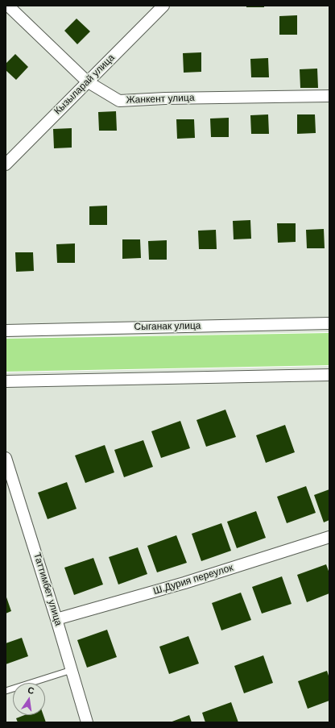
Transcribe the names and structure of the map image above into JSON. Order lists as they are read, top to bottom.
{
  "streets": {
    "street": [
      "Кызыларай улица",
      "Жанкент улица",
      "Сыганак улица",
      "Ш.Дурия переулок",
      "Таттимбет улица"
    ]
  },
  "crossings": [
    ["Кызыларай улица", "Жанкент улица"],
    ["Ш.Дурия переулок", "Таттимбет улица"]
  ],
  "north": "top"
}
